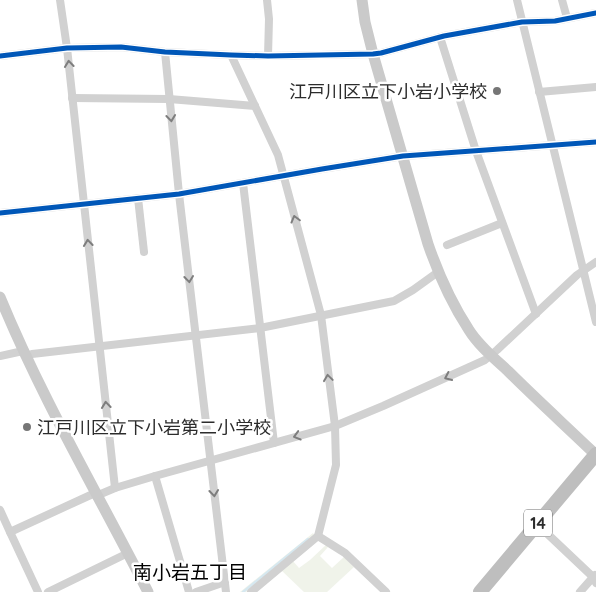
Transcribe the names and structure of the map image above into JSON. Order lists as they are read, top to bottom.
{
  "streets": {
    "highway": ["14"]
  },
  "districts": ["南小岩五丁目"],
  "places": ["江戸川区立下小岩小学校", "江戸川区立下小岩第二小学校"]
}
